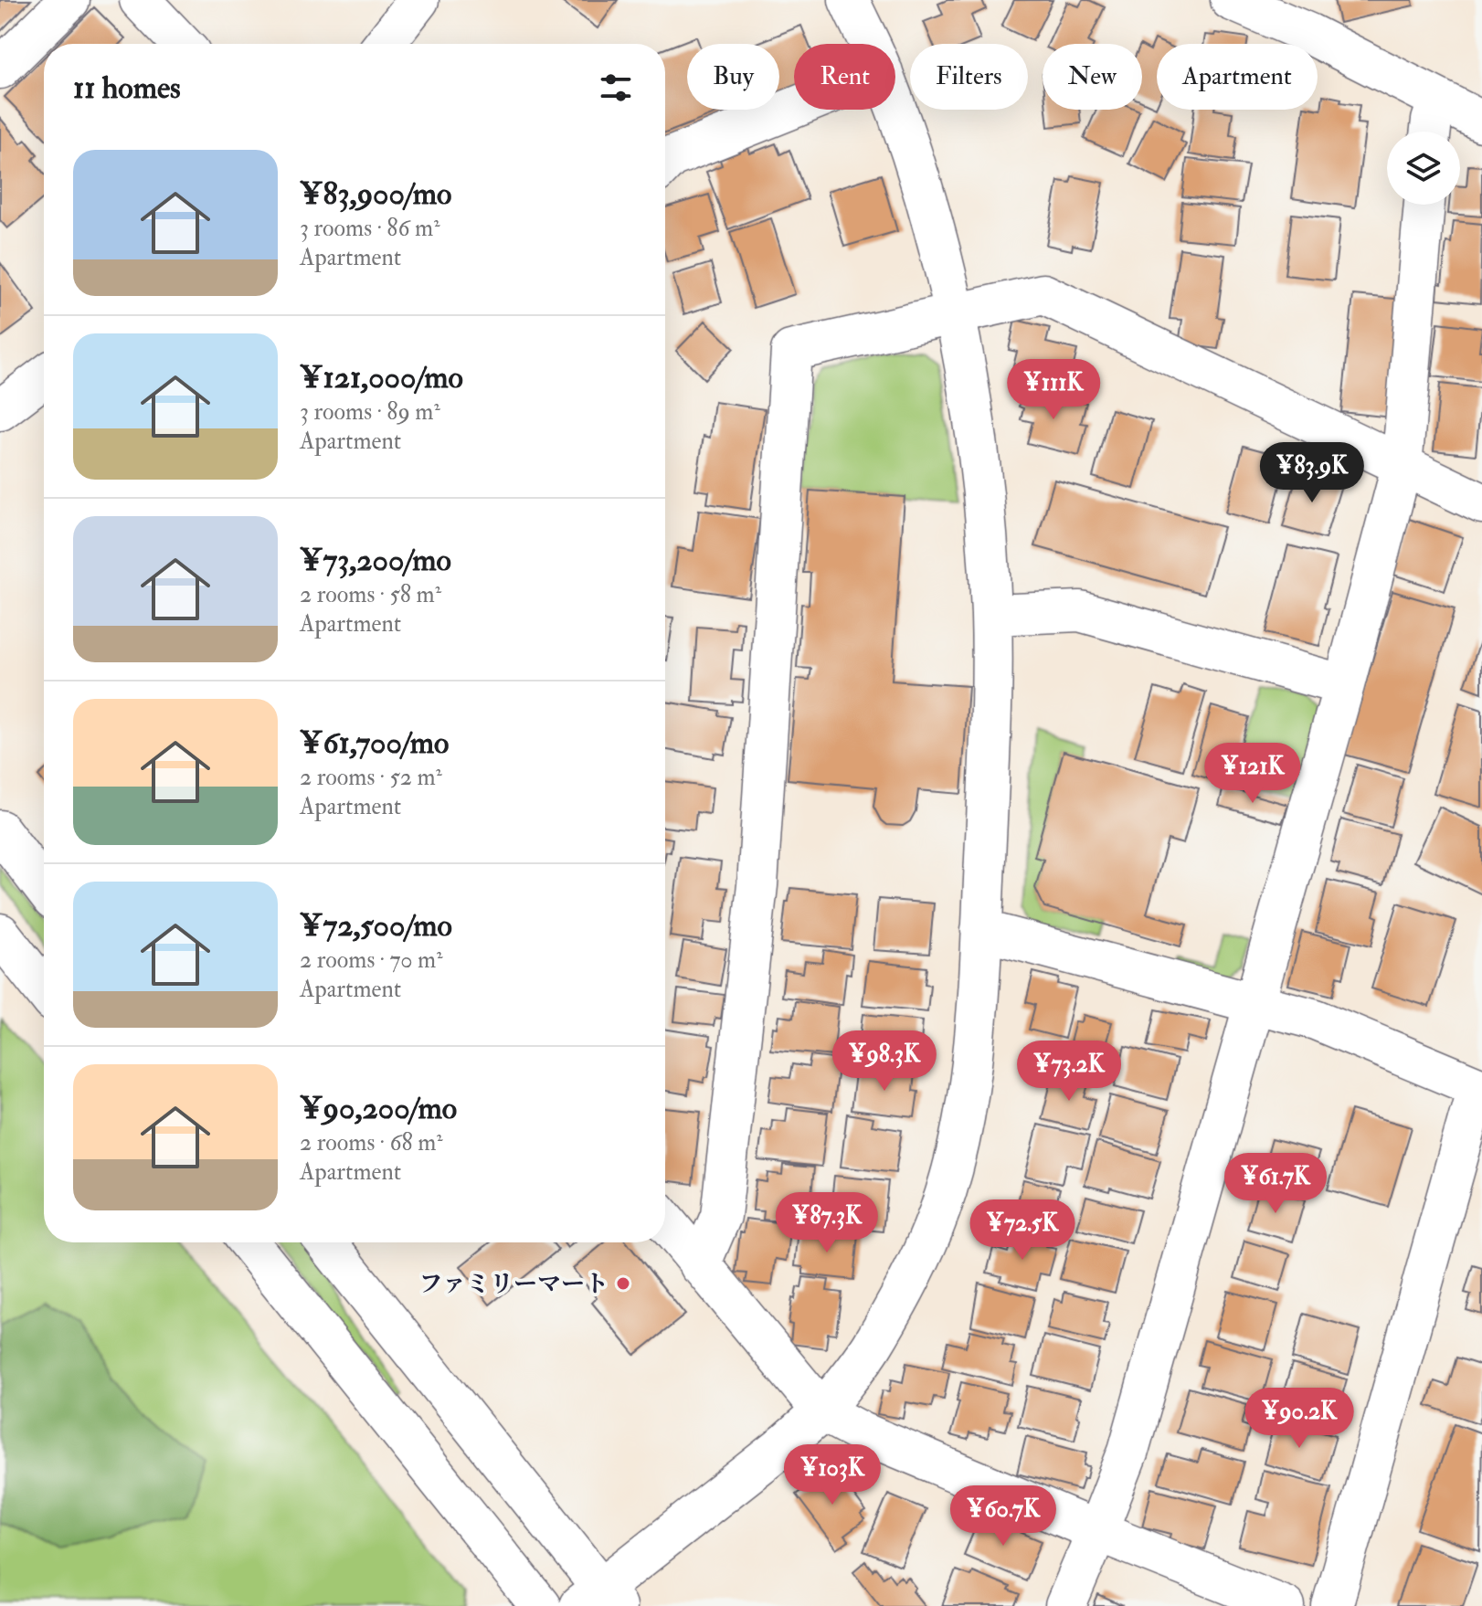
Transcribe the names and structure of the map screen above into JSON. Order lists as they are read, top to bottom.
{
  "places": ["ファミリーマート"],
  "page": {
    "chip": [
      "Buy",
      "Rent",
      "Filters",
      "New",
      "Apartment"
    ],
    "heading": "11 homes",
    "list": [
      {
        "name": "¥83,900/mo",
        "note": "3 rooms · 86 m² · Apartment"
      },
      {
        "name": "¥121,000/mo",
        "note": "3 rooms · 89 m² · Apartment"
      },
      {
        "name": "¥73,200/mo",
        "note": "2 rooms · 58 m² · Apartment"
      },
      {
        "name": "¥61,700/mo",
        "note": "2 rooms · 52 m² · Apartment"
      },
      {
        "name": "¥72,500/mo",
        "note": "2 rooms · 70 m² · Apartment"
      },
      {
        "name": "¥90,200/mo",
        "note": "2 rooms · 68 m² · Apartment"
      }
    ],
    "price": [
      "¥111K",
      "¥83.9K",
      "¥121K",
      "¥98.3K",
      "¥73.2K",
      "¥61.7K",
      "¥87.3K",
      "¥72.5K",
      "¥90.2K",
      "¥103K",
      "¥60.7K"
    ]
  }
}
